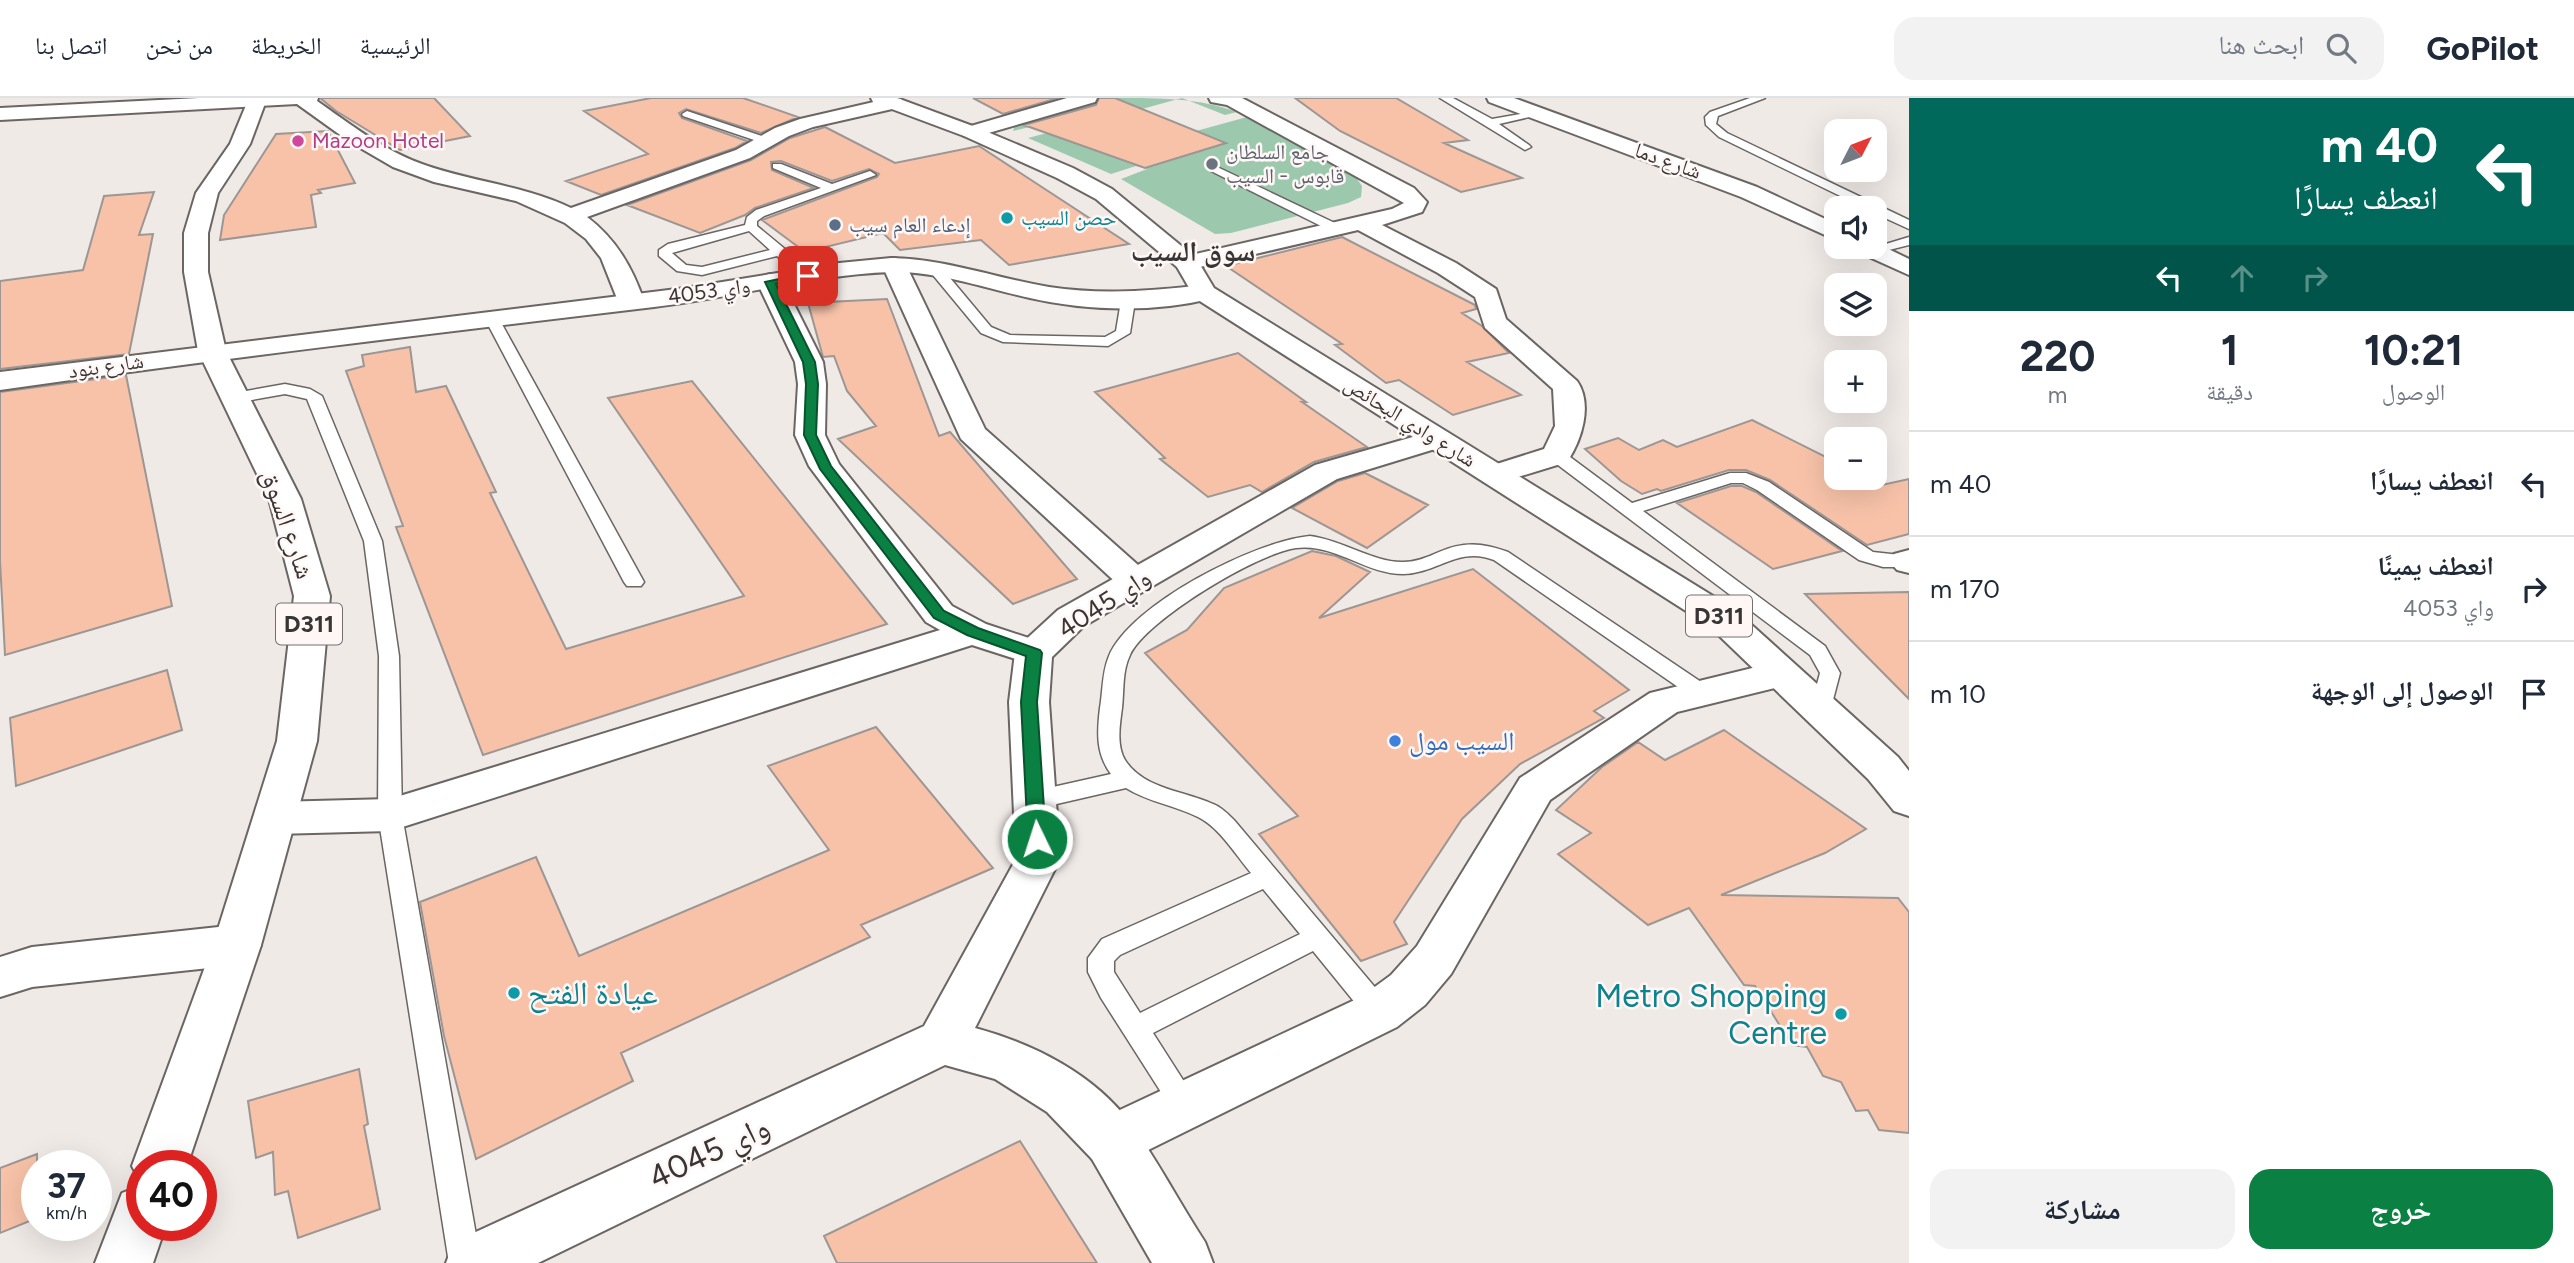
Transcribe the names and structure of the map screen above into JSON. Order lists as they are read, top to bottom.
{
  "streets": {
    "street": [
      "شارع دما",
      "واي 4053",
      "شارع بنود",
      "شارع وادي البحائص",
      "شارع السوق",
      "واي 4045",
      "D311"
    ]
  },
  "crossings": [
    ["واي 4053", "شارع بنود"],
    ["واي 4053", "شارع وادي البحائص"],
    ["واي 4053", "شارع السوق"],
    ["شارع بنود", "شارع السوق"],
    ["شارع وادي البحائص", "واي 4045"]
  ],
  "districts": ["سوق السيب"],
  "places": [
    "Mazoon Hotel",
    "جامع السلطان قابوس - السيب",
    "حصن السيب",
    "إدعاء العام سيب",
    "السيب مول",
    "عيادة الفتح",
    "Metro Shopping Centre"
  ],
  "north": "top right",
  "page": {
    "header": "GoPilot",
    "search": "ابحث هنا",
    "nav": [
      "الرئيسية",
      "الخريطة",
      "من نحن",
      "اتصل بنا"
    ],
    "turn": ["40 m", "انعطف يسارًا"],
    "map_buttons": ["+", "−"],
    "eta": [
      "10:21",
      "الوصول",
      "1",
      "دقيقة",
      "220",
      "m"
    ],
    "list": [
      {
        "name": "انعطف يسارًا",
        "value": "40 m"
      },
      {
        "name": "انعطف يمينًا",
        "note": "واي 4053",
        "value": "170 m"
      },
      {
        "name": "الوصول إلى الوجهة",
        "value": "10 m"
      }
    ],
    "speed": "37 km/h",
    "limit": "40",
    "buttons": ["خروج", "مشاركة"]
  }
}
